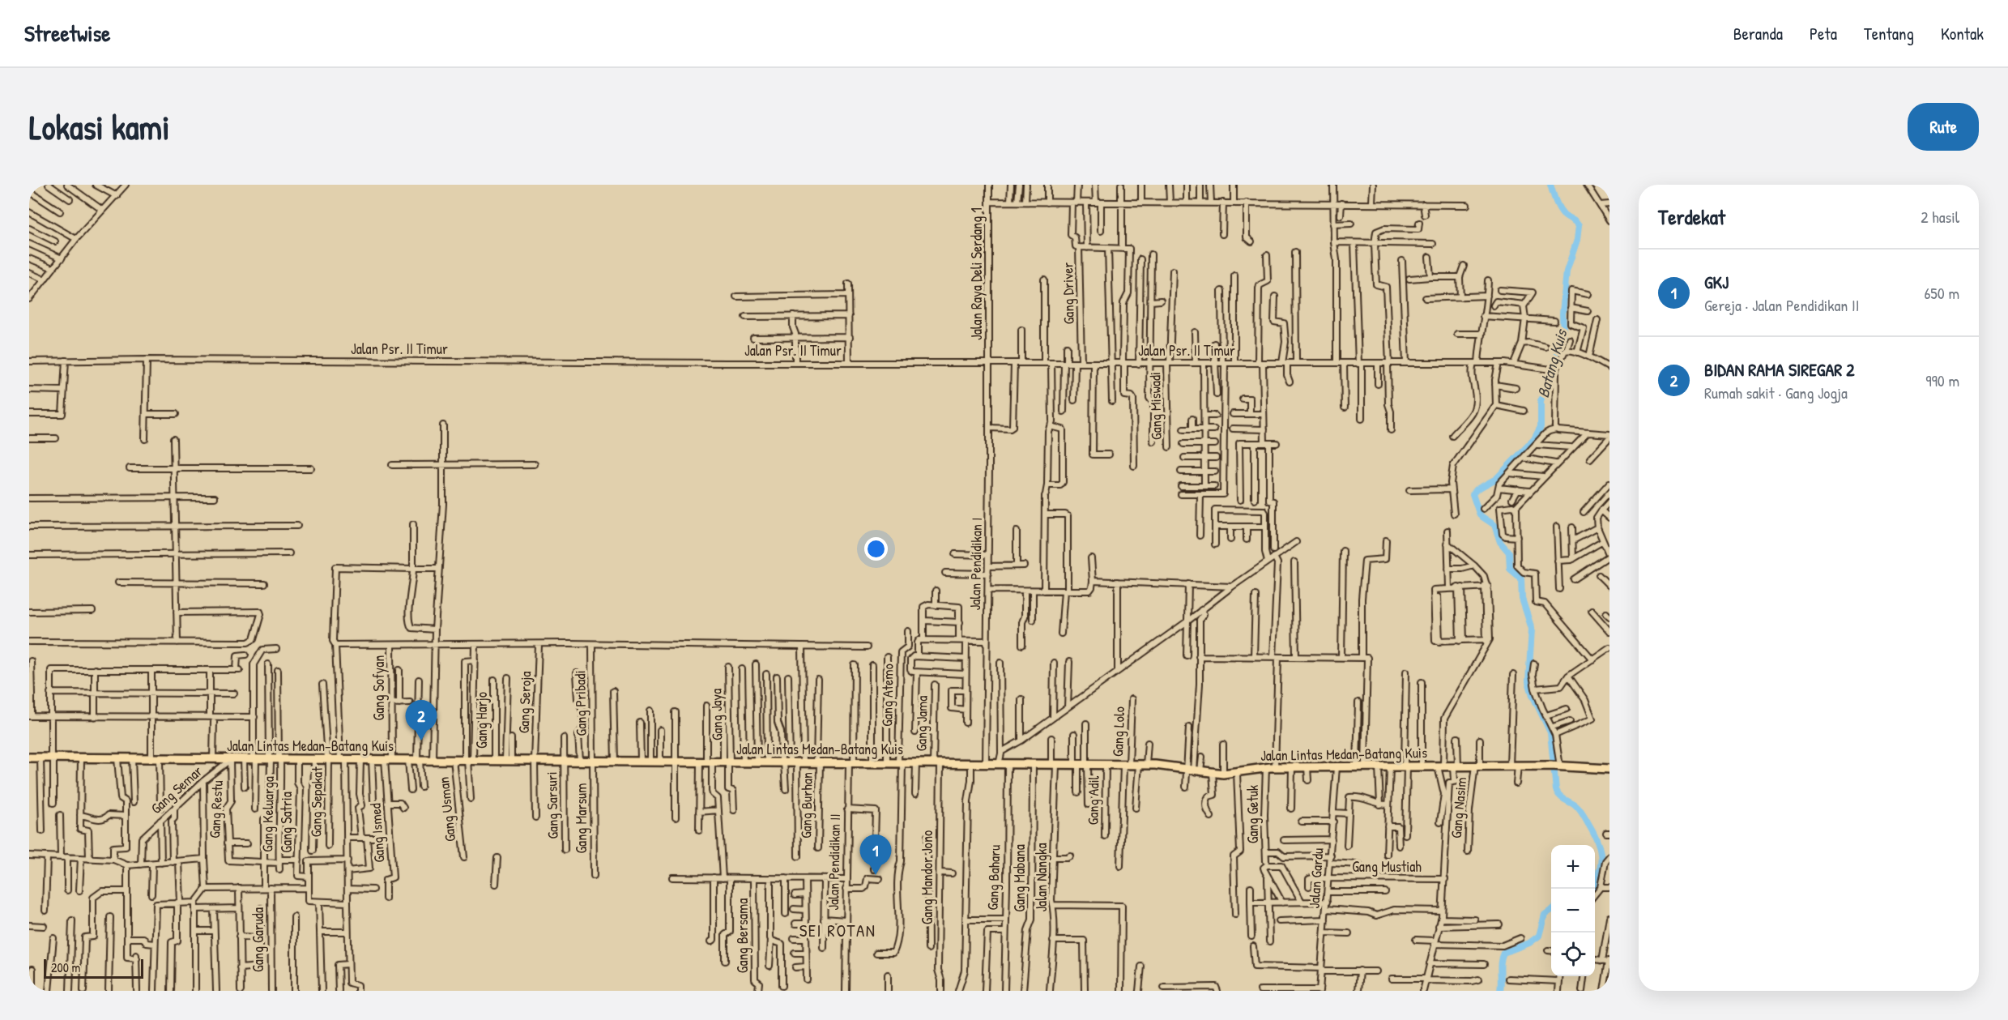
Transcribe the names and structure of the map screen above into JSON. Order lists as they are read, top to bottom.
{
  "streets": {
    "highway": ["Jalan Lintas Medan–Batang Kuis"],
    "street": [
      "Jalan Raya Deli Serdang 1",
      "Gang Driver",
      "Jalan Psr. II Timur",
      "Gang Miswadi",
      "Jalan Pendidikan I",
      "Gang Sofyan",
      "Gang Atemo",
      "Gang Seroja",
      "Gang Pribadi",
      "Gang Jaya",
      "Gang Harjo",
      "Gang Jama",
      "Gang Lolo",
      "Gang Semar",
      "Gang Adil",
      "Gang Sepakat",
      "Gang Sarsuri",
      "Gang Burhan",
      "Gang Nasim",
      "Gang Restu",
      "Gang Usman",
      "Gang Keluarga",
      "Gang Getuk",
      "Gang Marsum",
      "Gang Satria",
      "Gang Ismed",
      "Jalan Pendidikan II",
      "Gang Mustiah",
      "Gang Mandor Jono",
      "Gang Baharu",
      "Jalan Nangka",
      "Gang Mabana",
      "Jalan Gardu",
      "Gang Bersama",
      "Gang Garuda"
    ]
  },
  "crossings": [
    ["Jalan Raya Deli Serdang 1", "Jalan Psr. II Timur"],
    ["Jalan Raya Deli Serdang 1", "Jalan Pendidikan I"],
    ["Gang Driver", "Jalan Psr. II Timur"],
    ["Jalan Psr. II Timur", "Gang Miswadi"],
    ["Jalan Psr. II Timur", "Jalan Pendidikan I"],
    ["Jalan Pendidikan I", "Jalan Lintas Medan–Batang Kuis"],
    ["Jalan Pendidikan I", "Gang Baharu"],
    ["Gang Sofyan", "Jalan Lintas Medan–Batang Kuis"],
    ["Gang Sofyan", "Gang Ismed"],
    ["Gang Atemo", "Jalan Lintas Medan–Batang Kuis"],
    ["Gang Seroja", "Jalan Lintas Medan–Batang Kuis"],
    ["Gang Pribadi", "Jalan Lintas Medan–Batang Kuis"],
    ["Gang Pribadi", "Gang Marsum"],
    ["Gang Jaya", "Jalan Lintas Medan–Batang Kuis"],
    ["Gang Harjo", "Jalan Lintas Medan–Batang Kuis"],
    ["Gang Jama", "Jalan Lintas Medan–Batang Kuis"],
    ["Gang Jama", "Gang Mandor Jono"],
    ["Gang Lolo", "Jalan Lintas Medan–Batang Kuis"],
    ["Jalan Lintas Medan–Batang Kuis", "Gang Semar"],
    ["Jalan Lintas Medan–Batang Kuis", "Gang Adil"],
    ["Jalan Lintas Medan–Batang Kuis", "Gang Sepakat"],
    ["Jalan Lintas Medan–Batang Kuis", "Gang Sarsuri"],
    ["Jalan Lintas Medan–Batang Kuis", "Gang Burhan"],
    ["Jalan Lintas Medan–Batang Kuis", "Gang Nasim"],
    ["Jalan Lintas Medan–Batang Kuis", "Gang Restu"],
    ["Jalan Lintas Medan–Batang Kuis", "Gang Usman"],
    ["Jalan Lintas Medan–Batang Kuis", "Gang Keluarga"],
    ["Jalan Lintas Medan–Batang Kuis", "Gang Getuk"],
    ["Jalan Lintas Medan–Batang Kuis", "Gang Marsum"],
    ["Jalan Lintas Medan–Batang Kuis", "Gang Satria"],
    ["Jalan Lintas Medan–Batang Kuis", "Gang Ismed"],
    ["Jalan Lintas Medan–Batang Kuis", "Jalan Pendidikan II"],
    ["Jalan Lintas Medan–Batang Kuis", "Gang Mandor Jono"],
    ["Jalan Lintas Medan–Batang Kuis", "Gang Baharu"],
    ["Jalan Lintas Medan–Batang Kuis", "Jalan Nangka"],
    ["Jalan Lintas Medan–Batang Kuis", "Gang Mabana"],
    ["Jalan Lintas Medan–Batang Kuis", "Jalan Gardu"],
    ["Gang Semar", "Gang Restu"],
    ["Gang Restu", "Gang Garuda"],
    ["Gang Mustiah", "Jalan Gardu"]
  ],
  "districts": ["SEI ROTAN"],
  "water": ["Batang Kuis"],
  "scale_bar": "200 m",
  "page": {
    "header": "Streetwise",
    "nav": [
      "Beranda",
      "Peta",
      "Tentang",
      "Kontak"
    ],
    "buttons": "Rute",
    "title": "Lokasi kami",
    "heading": ["Terdekat", "2 hasil"],
    "list": [
      {
        "mark": "1",
        "name": "GKJ",
        "note": "Gereja · Jalan Pendidikan II",
        "value": "650 m"
      },
      {
        "mark": "2",
        "name": "BIDAN RAMA SIREGAR 2",
        "note": "Rumah sakit · Gang Jogja",
        "value": "990 m"
      }
    ],
    "pins": ["2", "1"],
    "map_buttons": ["+", "−"],
    "scale": "200 m"
  }
}
